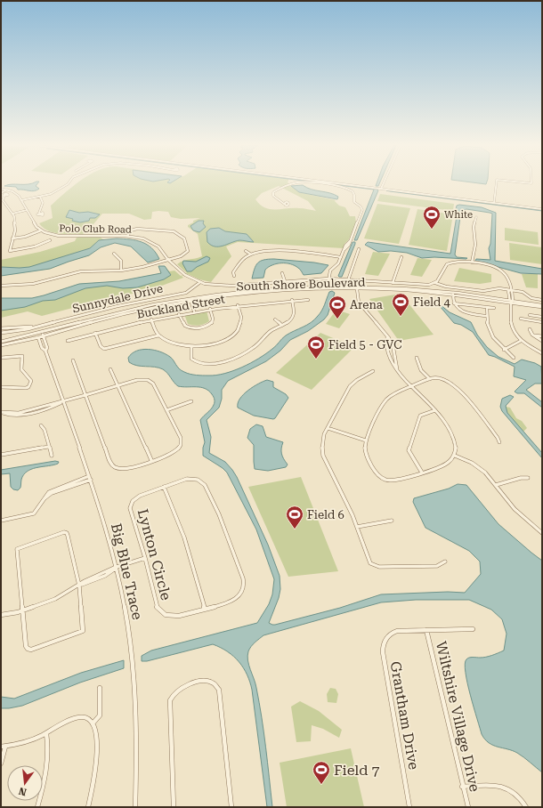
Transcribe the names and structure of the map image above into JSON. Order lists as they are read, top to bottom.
{
  "streets": {
    "street": [
      "Polo Club Road",
      "South Shore Boulevard",
      "Sunnydale Drive",
      "Buckland Street",
      "Lynton Circle",
      "Big Blue Trace",
      "Grantham Drive",
      "Wiltshire Village Drive"
    ]
  },
  "crossings": [
    ["Polo Club Road", "Sunnydale Drive"],
    ["South Shore Boulevard", "Big Blue Trace"],
    ["Grantham Drive", "Wiltshire Village Drive"]
  ],
  "places": {
    "sports": [
      "White",
      "Field 4",
      "Arena",
      "Field 5 - GVC",
      "Field 6",
      "Field 7"
    ]
  },
  "north": "bottom"
}
